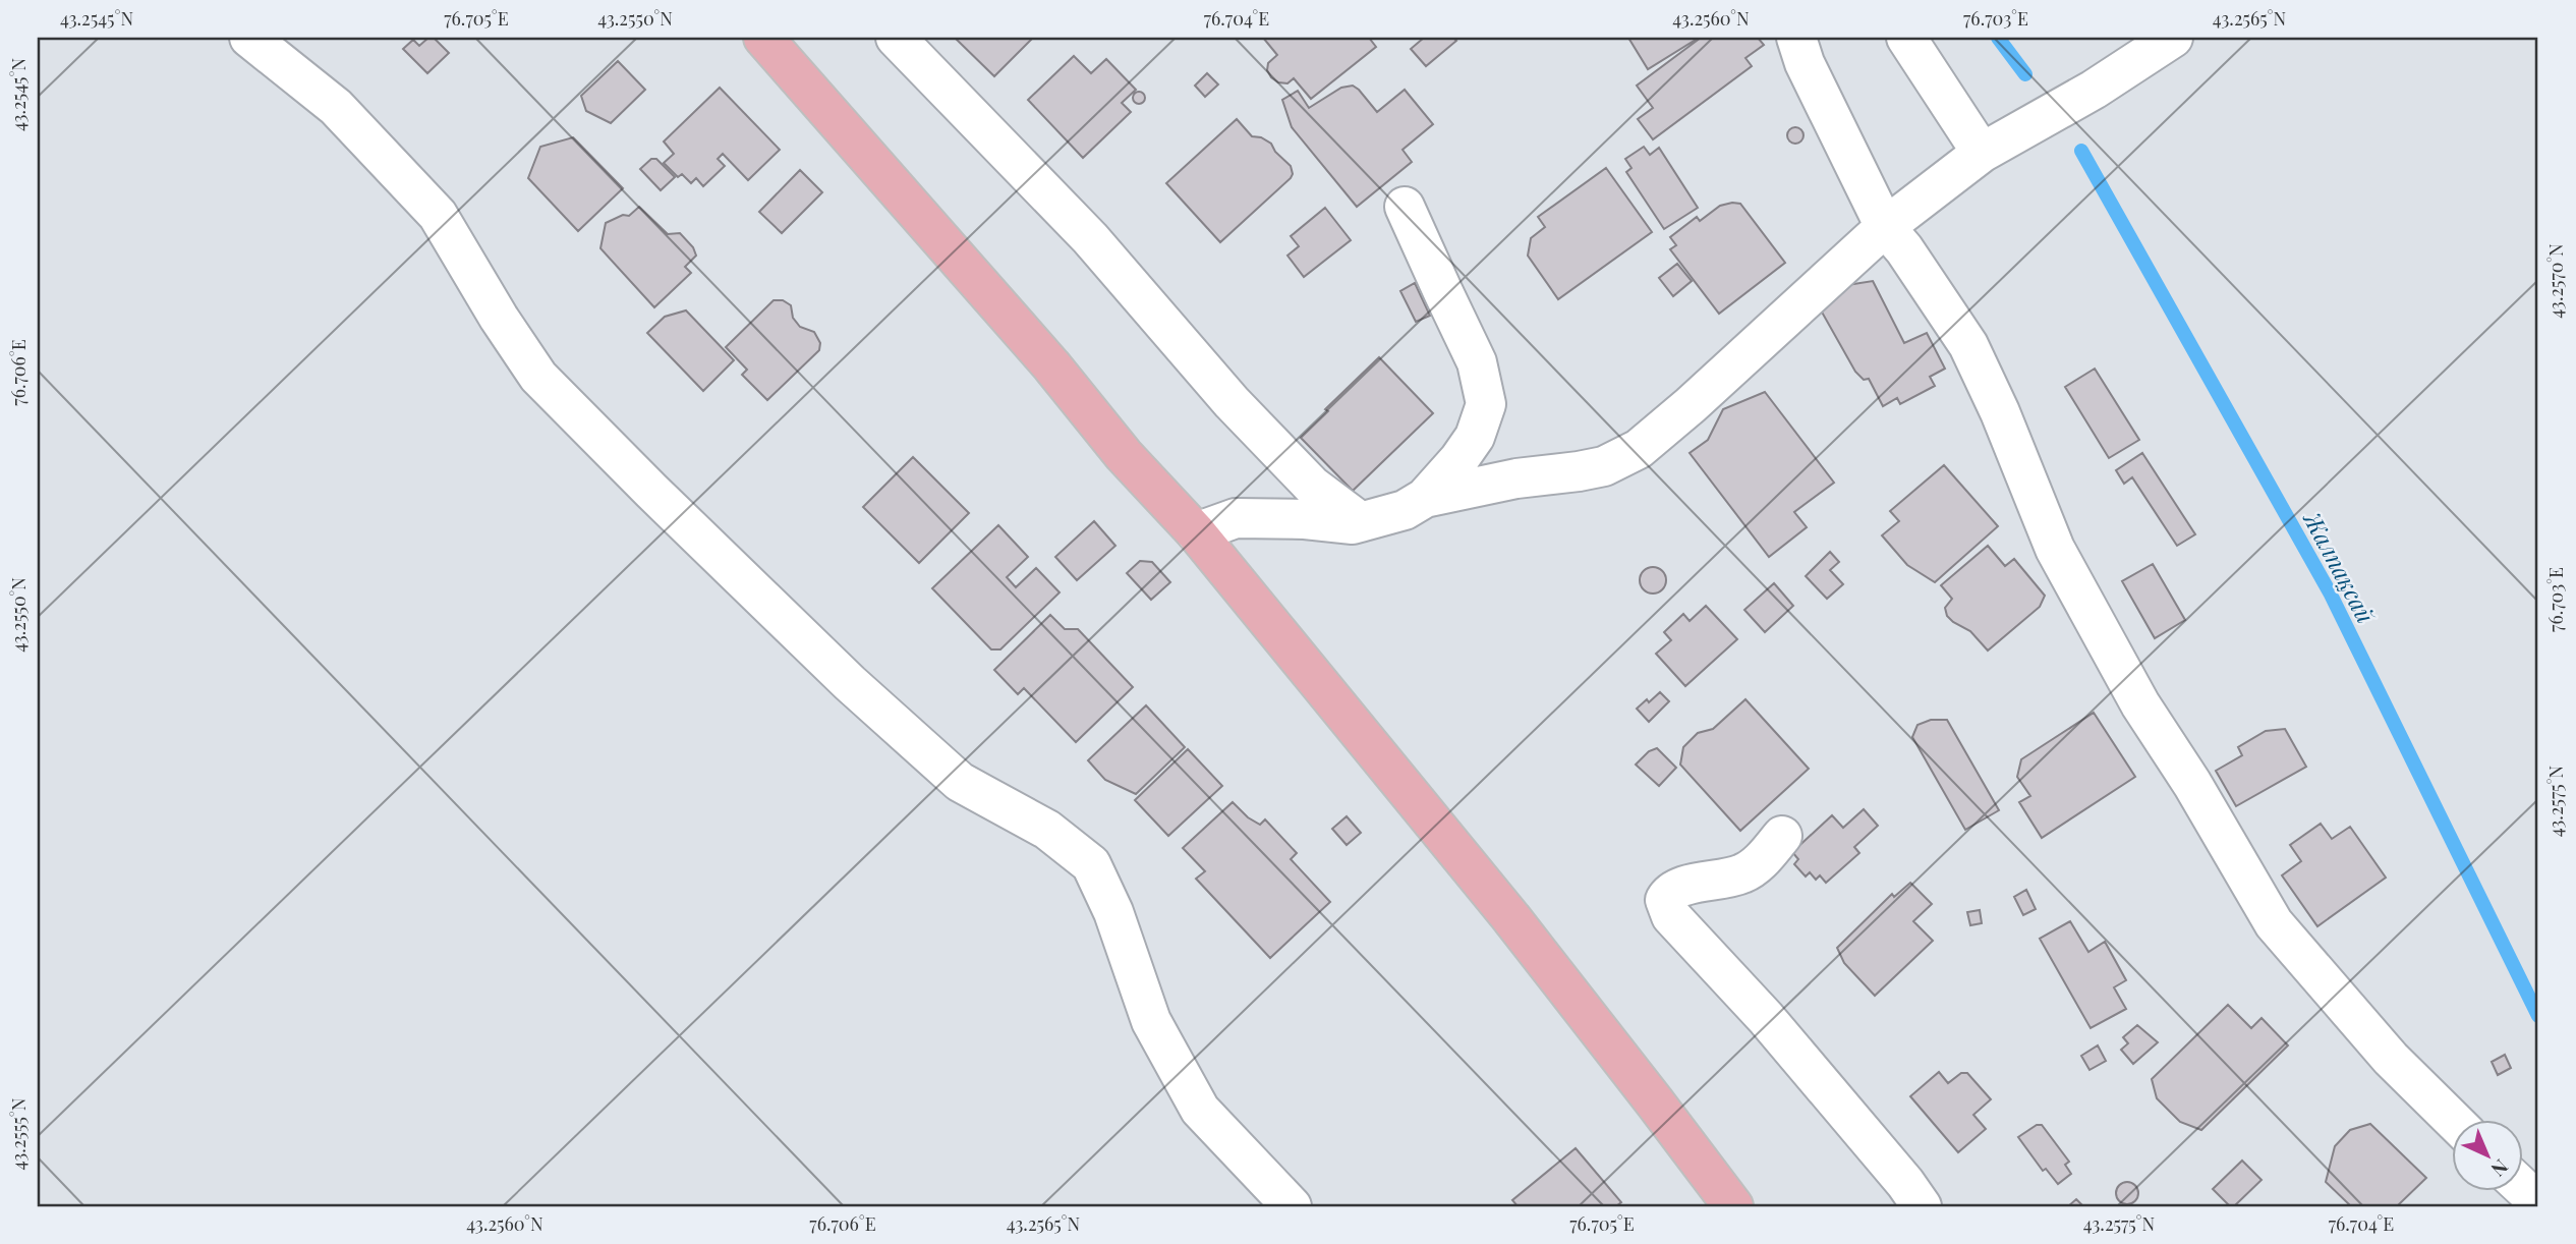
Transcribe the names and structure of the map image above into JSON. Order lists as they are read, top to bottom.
{
  "water": ["Жалпақсай"],
  "north": "bottom right",
  "coordinates": [
    "43.2545°N",
    "76.705°E",
    "43.2550°N",
    "76.704°E",
    "43.2560°N",
    "76.703°E",
    "43.2565°N",
    "43.2570°N",
    "76.706°E",
    "43.2575°N",
    "43.2555°N"
  ]
}
